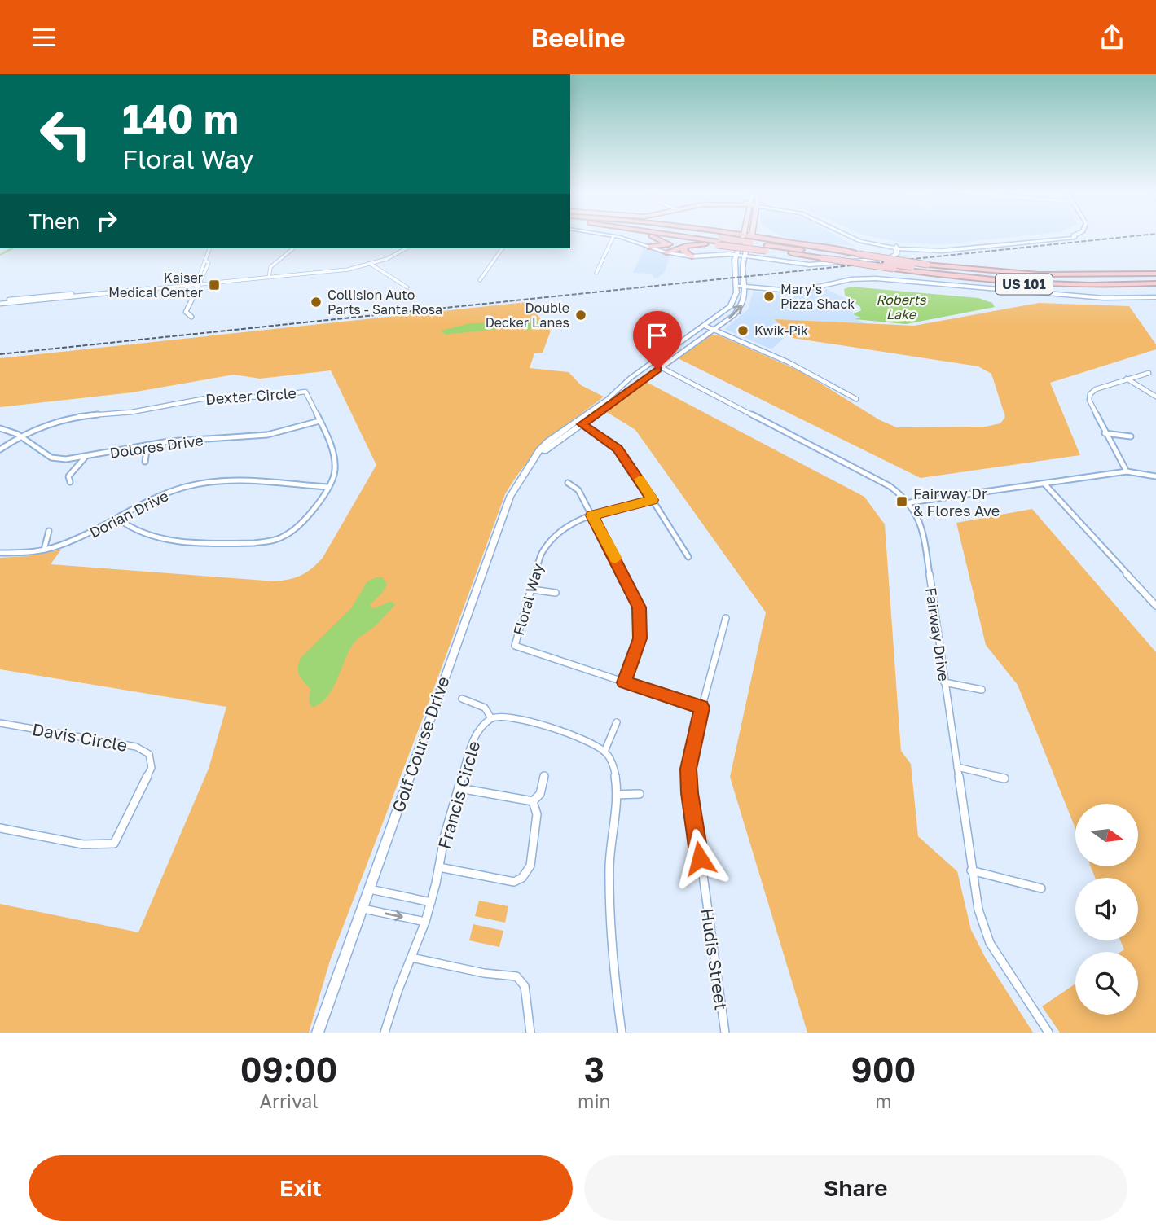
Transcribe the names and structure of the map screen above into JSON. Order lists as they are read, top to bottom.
{
  "streets": {
    "highway": ["US 101"],
    "street": [
      "Dexter Circle",
      "Dolores Drive",
      "Dorian Drive",
      "Floral Way",
      "Fairway Drive",
      "Davis Circle",
      "Golf Course Drive",
      "Francis Circle",
      "Hudis Street"
    ]
  },
  "crossings": [
    ["Dexter Circle", "Dolores Drive"],
    ["Dexter Circle", "Dorian Drive"],
    ["Floral Way", "Hudis Street"],
    ["Fairway Drive", "Golf Course Drive"]
  ],
  "water": ["Roberts Lake"],
  "places": {
    "transit": ["Kaiser Medical Center", "Fairway Dr & Flores Ave"],
    "other": [
      "Mary's Pizza Shack",
      "Collision Auto Parts - Santa Rosa",
      "Double Decker Lanes",
      "Kwik-Pik"
    ]
  },
  "north": "right",
  "page": {
    "header": "Beeline",
    "turn": ["140 m", "Floral Way"],
    "then": "Then",
    "eta": [
      "09:00",
      "Arrival",
      "3",
      "min",
      "900",
      "m"
    ],
    "buttons": ["Exit", "Share"]
  }
}
